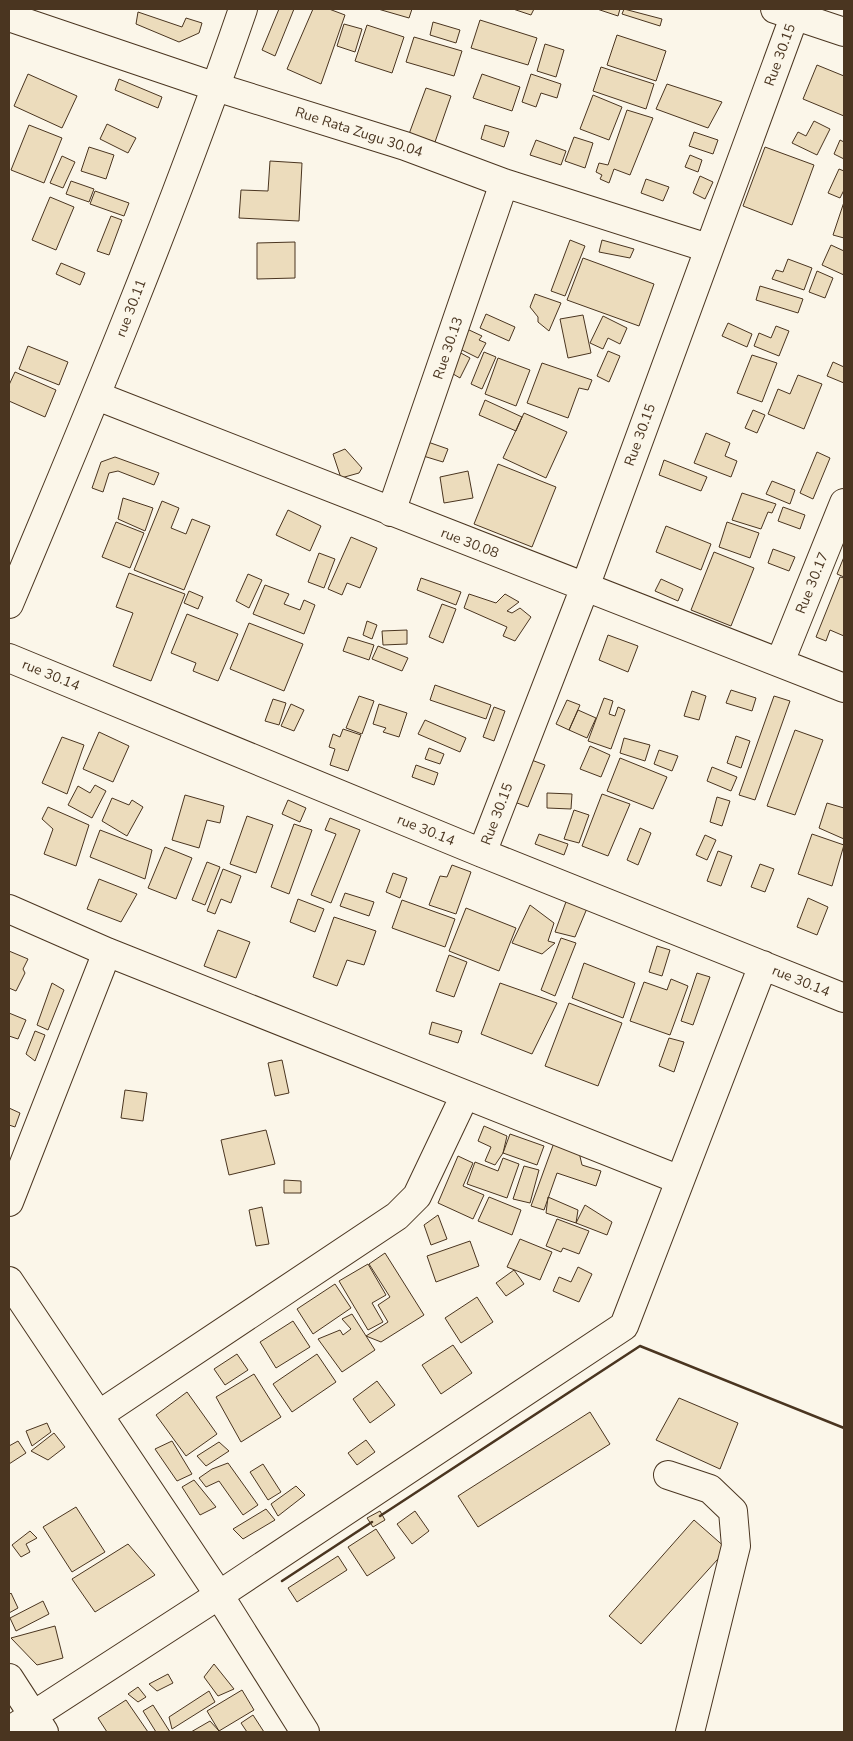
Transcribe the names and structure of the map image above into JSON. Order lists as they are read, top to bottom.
{
  "streets": {
    "street": [
      "Rue 30.15",
      "Rue Rata Zugu 30.04",
      "rue 30.11",
      "Rue 30.13",
      "rue 30.08",
      "Rue 30.17",
      "rue 30.14"
    ]
  },
  "crossings": [
    ["Rue 30.15", "Rue Rata Zugu 30.04"],
    ["Rue 30.15", "rue 30.08"],
    ["Rue 30.15", "rue 30.14"],
    ["Rue Rata Zugu 30.04", "rue 30.11"],
    ["Rue Rata Zugu 30.04", "Rue 30.13"],
    ["rue 30.11", "rue 30.08"],
    ["Rue 30.13", "rue 30.08"],
    ["rue 30.08", "Rue 30.17"]
  ]
}
